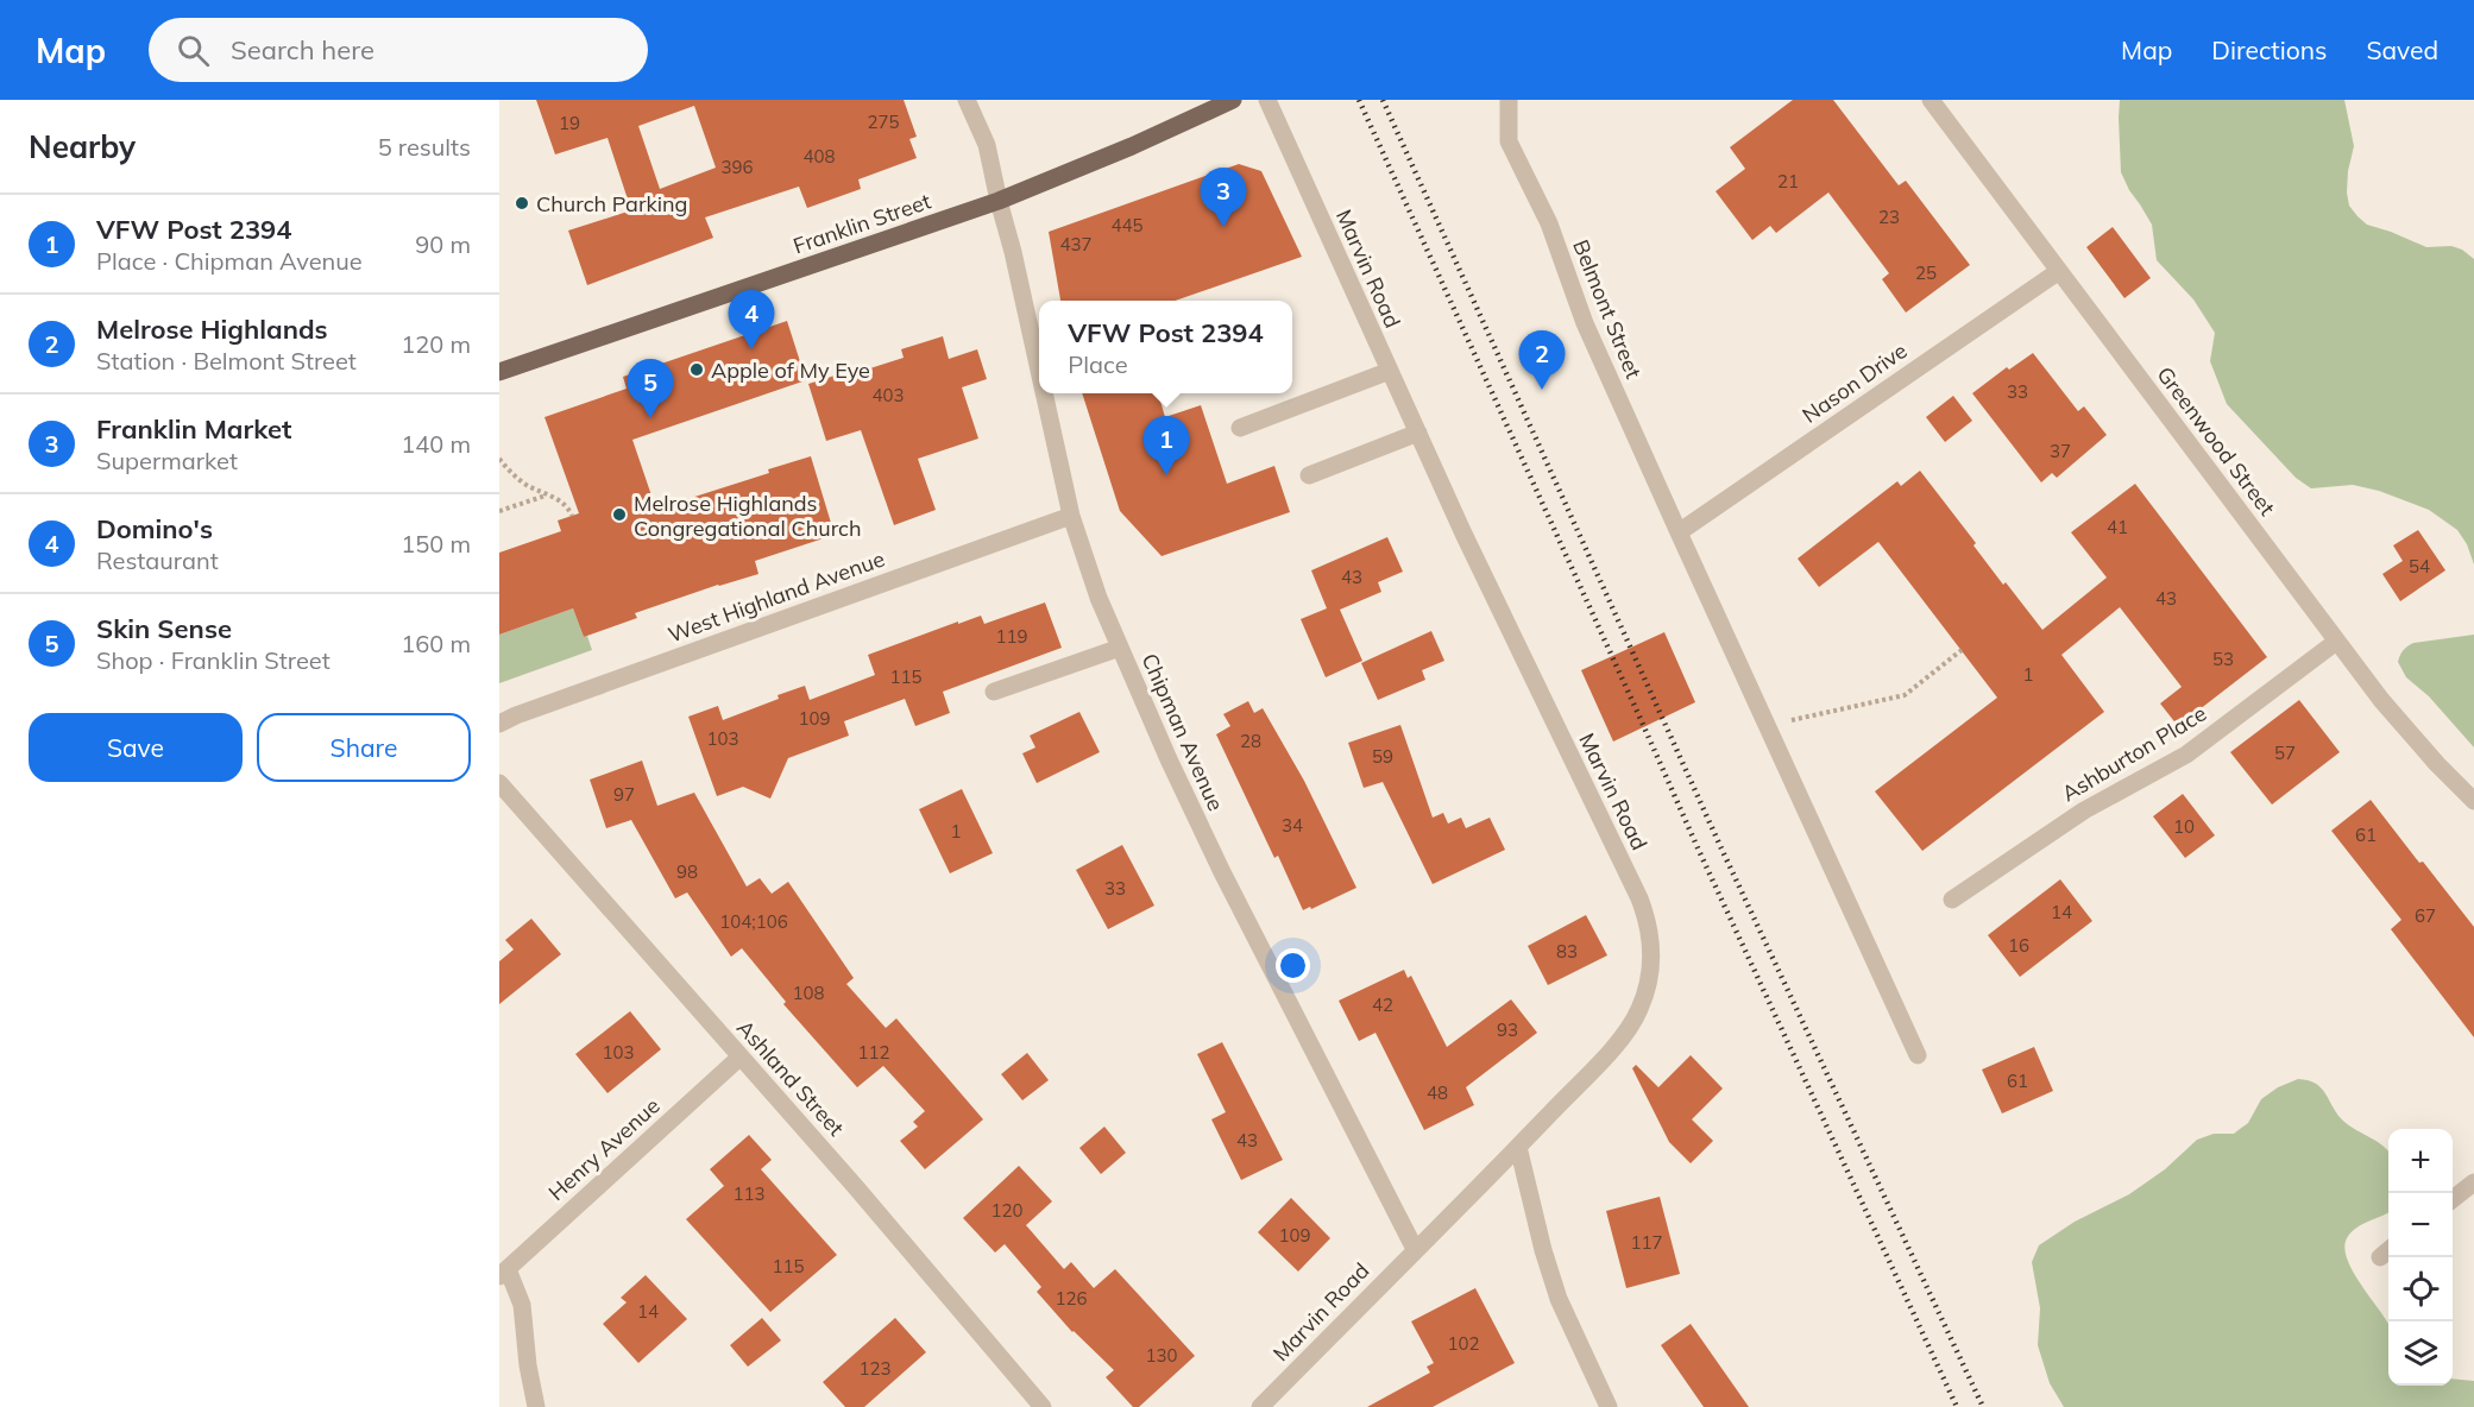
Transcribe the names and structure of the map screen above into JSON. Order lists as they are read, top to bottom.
{
  "streets": {
    "main road": ["Franklin Street"],
    "street": [
      "Marvin Road",
      "Belmont Street",
      "Nason Drive",
      "Greenwood Street",
      "West Highland Avenue",
      "Chipman Avenue",
      "Ashburton Place",
      "Ashland Street",
      "Henry Avenue"
    ]
  },
  "crossings": [
    ["Franklin Street", "Chipman Avenue"],
    ["Marvin Road", "Chipman Avenue"],
    ["Belmont Street", "Nason Drive"],
    ["Nason Drive", "Greenwood Street"],
    ["Greenwood Street", "Ashburton Place"],
    ["West Highland Avenue", "Chipman Avenue"],
    ["Ashland Street", "Henry Avenue"]
  ],
  "places": ["Church Parking", "Apple of My Eye", "Melrose Highlands Congregational Church"],
  "house_numbers": [
    "275",
    "19",
    "408",
    "396",
    "21",
    "23",
    "445",
    "437",
    "25",
    "33",
    "403",
    "37",
    "41",
    "54",
    "43",
    "43",
    "119",
    "53",
    "1",
    "115",
    "109",
    "103",
    "28",
    "57",
    "59",
    "97",
    "34",
    "10",
    "1",
    "61",
    "98",
    "33",
    "14",
    "67",
    "104;106",
    "16",
    "83",
    "108",
    "42",
    "93",
    "103",
    "112",
    "61",
    "48",
    "43",
    "113",
    "120",
    "109",
    "117",
    "115",
    "126",
    "14",
    "102",
    "130",
    "123"
  ],
  "page": {
    "header": "Map",
    "search": "Search here",
    "nav": ["Map", "Directions", "Saved"],
    "heading": ["Nearby", "5 results"],
    "pins": [
      "3",
      "4",
      "2",
      "5",
      "1"
    ],
    "list": [
      {
        "mark": "1",
        "name": "VFW Post 2394",
        "note": "Place · Chipman Avenue",
        "value": "90 m"
      },
      {
        "mark": "2",
        "name": "Melrose Highlands",
        "note": "Station · Belmont Street",
        "value": "120 m"
      },
      {
        "mark": "3",
        "name": "Franklin Market",
        "note": "Supermarket",
        "value": "140 m"
      },
      {
        "mark": "4",
        "name": "Domino's",
        "note": "Restaurant",
        "value": "150 m"
      },
      {
        "mark": "5",
        "name": "Skin Sense",
        "note": "Shop · Franklin Street",
        "value": "160 m"
      }
    ],
    "popup": ["VFW Post 2394", "Place"],
    "buttons": ["Save", "Share"],
    "map_buttons": ["+", "−"]
  }
}
